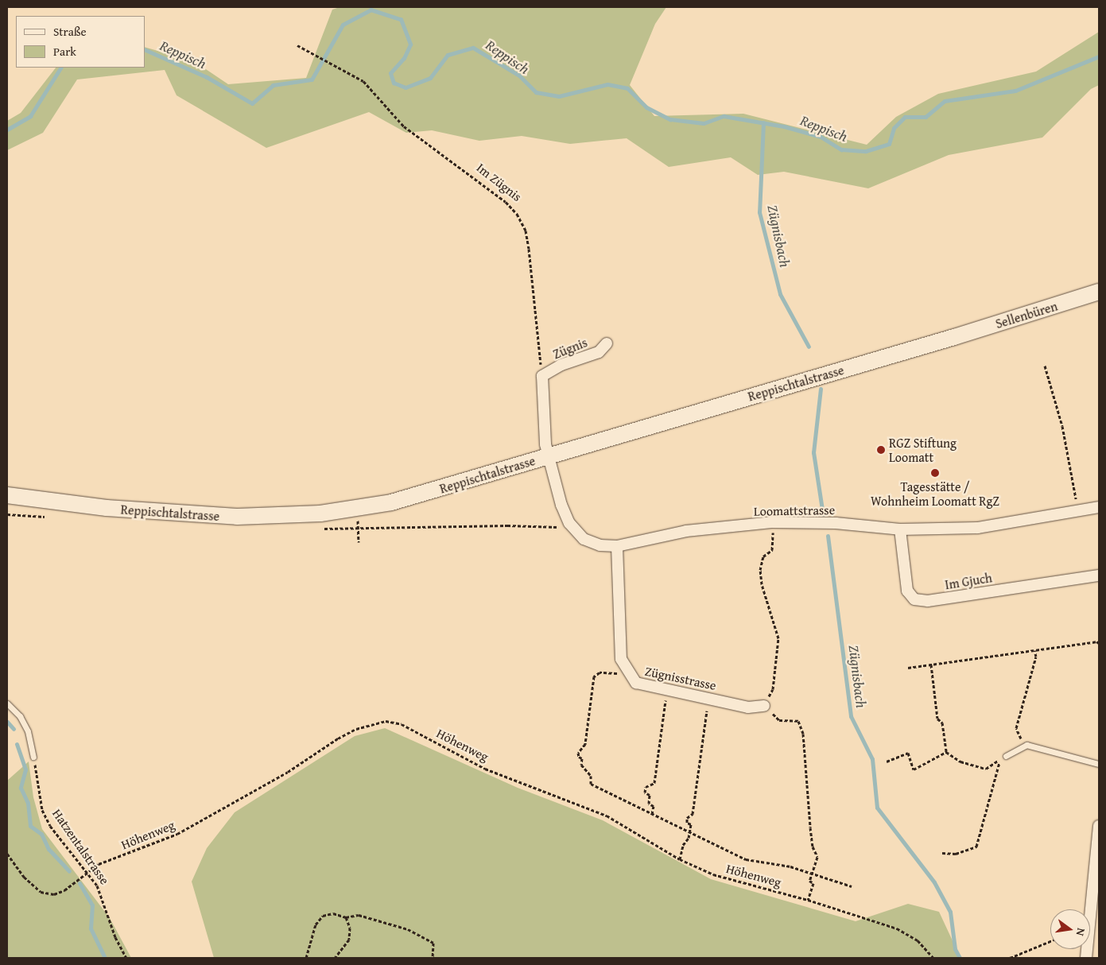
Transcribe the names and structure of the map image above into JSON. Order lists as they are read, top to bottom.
{
  "streets": {
    "main road": ["Sellenbüren", "Reppischtalstrasse"],
    "street": [
      "Zügnis",
      "Loomattstrasse",
      "Im Gjuch",
      "Zügnisstrasse"
    ],
    "path": ["Im Zügnis", "Höhenweg", "Hatzentalstrasse"]
  },
  "crossings": [
    ["Im Zügnis", "Zügnis"],
    ["Sellenbüren", "Reppischtalstrasse"],
    ["Reppischtalstrasse", "Loomattstrasse"],
    ["Loomattstrasse", "Im Gjuch"],
    ["Loomattstrasse", "Zügnisstrasse"],
    ["Höhenweg", "Hatzentalstrasse"]
  ],
  "water": ["Reppisch", "Zügnisbach"],
  "places": ["RGZ Stiftung Loomatt", "Tagesstätte / Wohnheim Loomatt RgZ"],
  "legend": ["Straße", "Park"],
  "north": "right"
}
